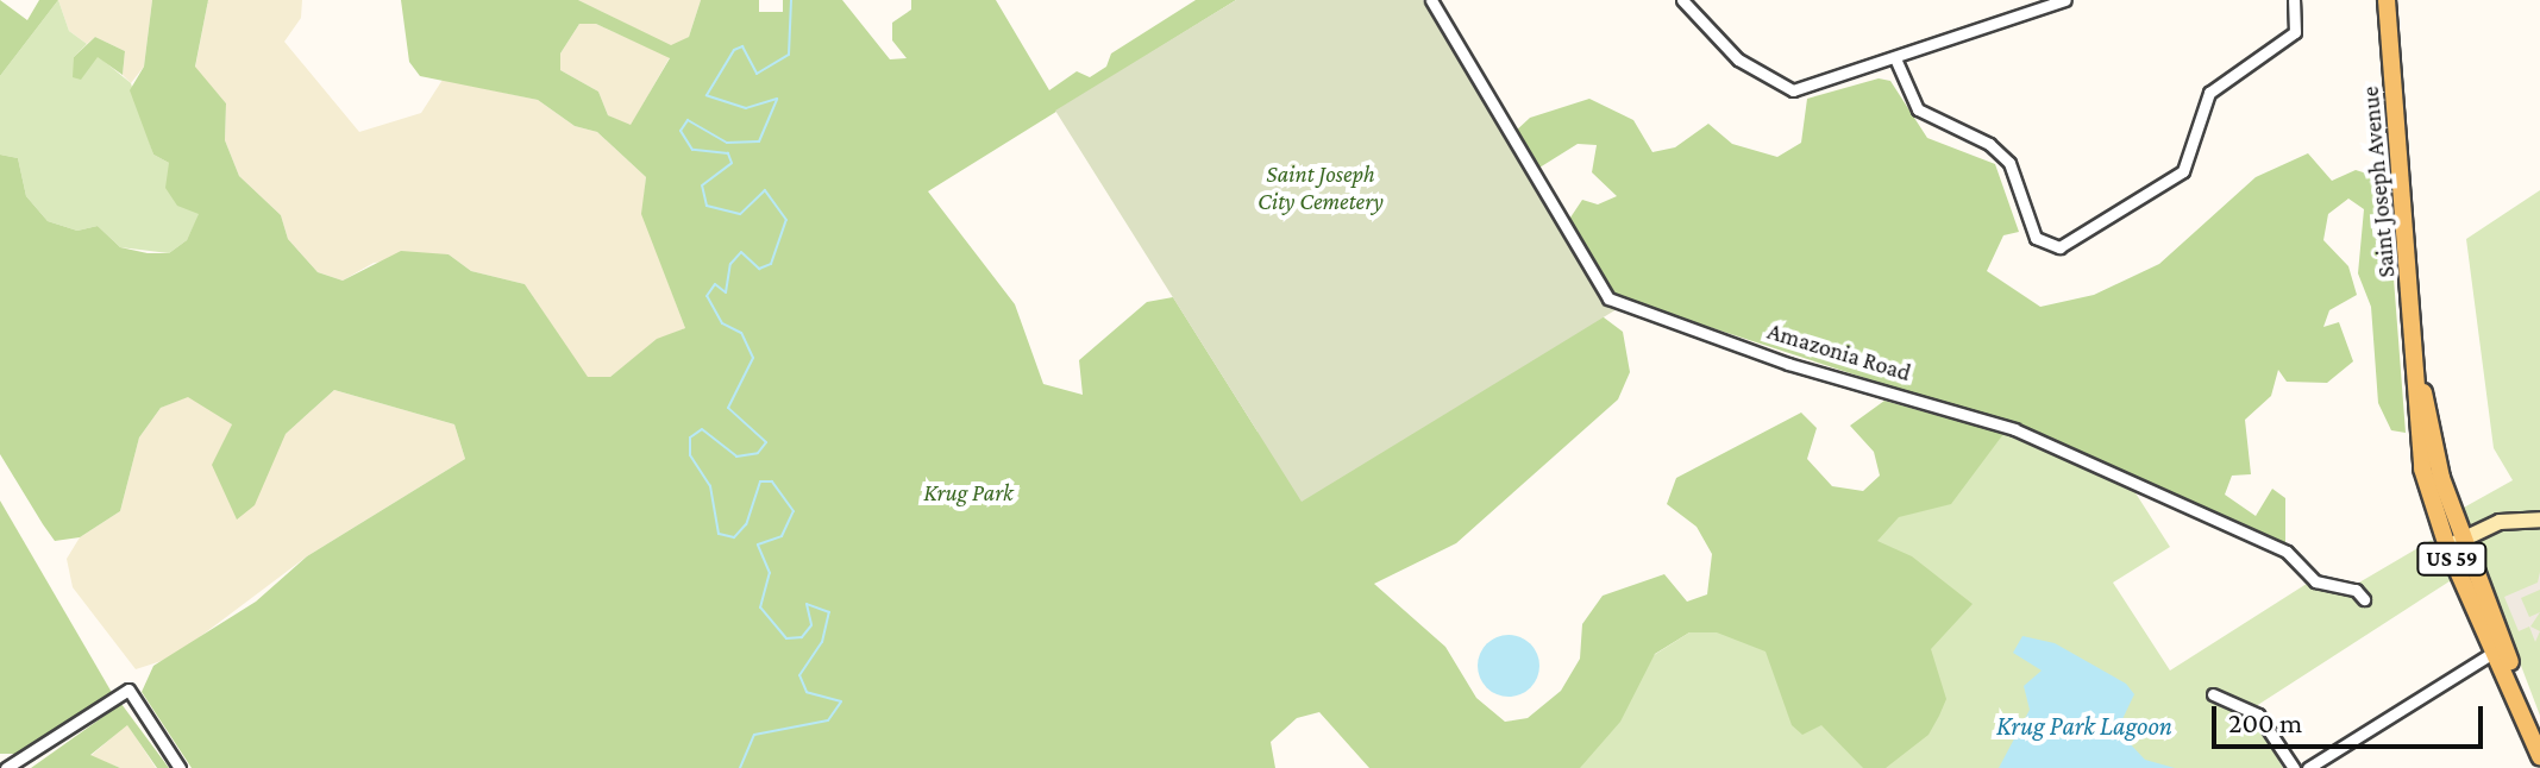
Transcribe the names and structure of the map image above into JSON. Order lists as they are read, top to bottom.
{
  "streets": {
    "main road": ["Saint Joseph Avenue", "US 59"],
    "street": ["Amazonia Road"]
  },
  "water": ["Krug Park Lagoon"],
  "parks": ["Saint Joseph City Cemetery", "Krug Park"],
  "scale_bar": "200 m"
}
